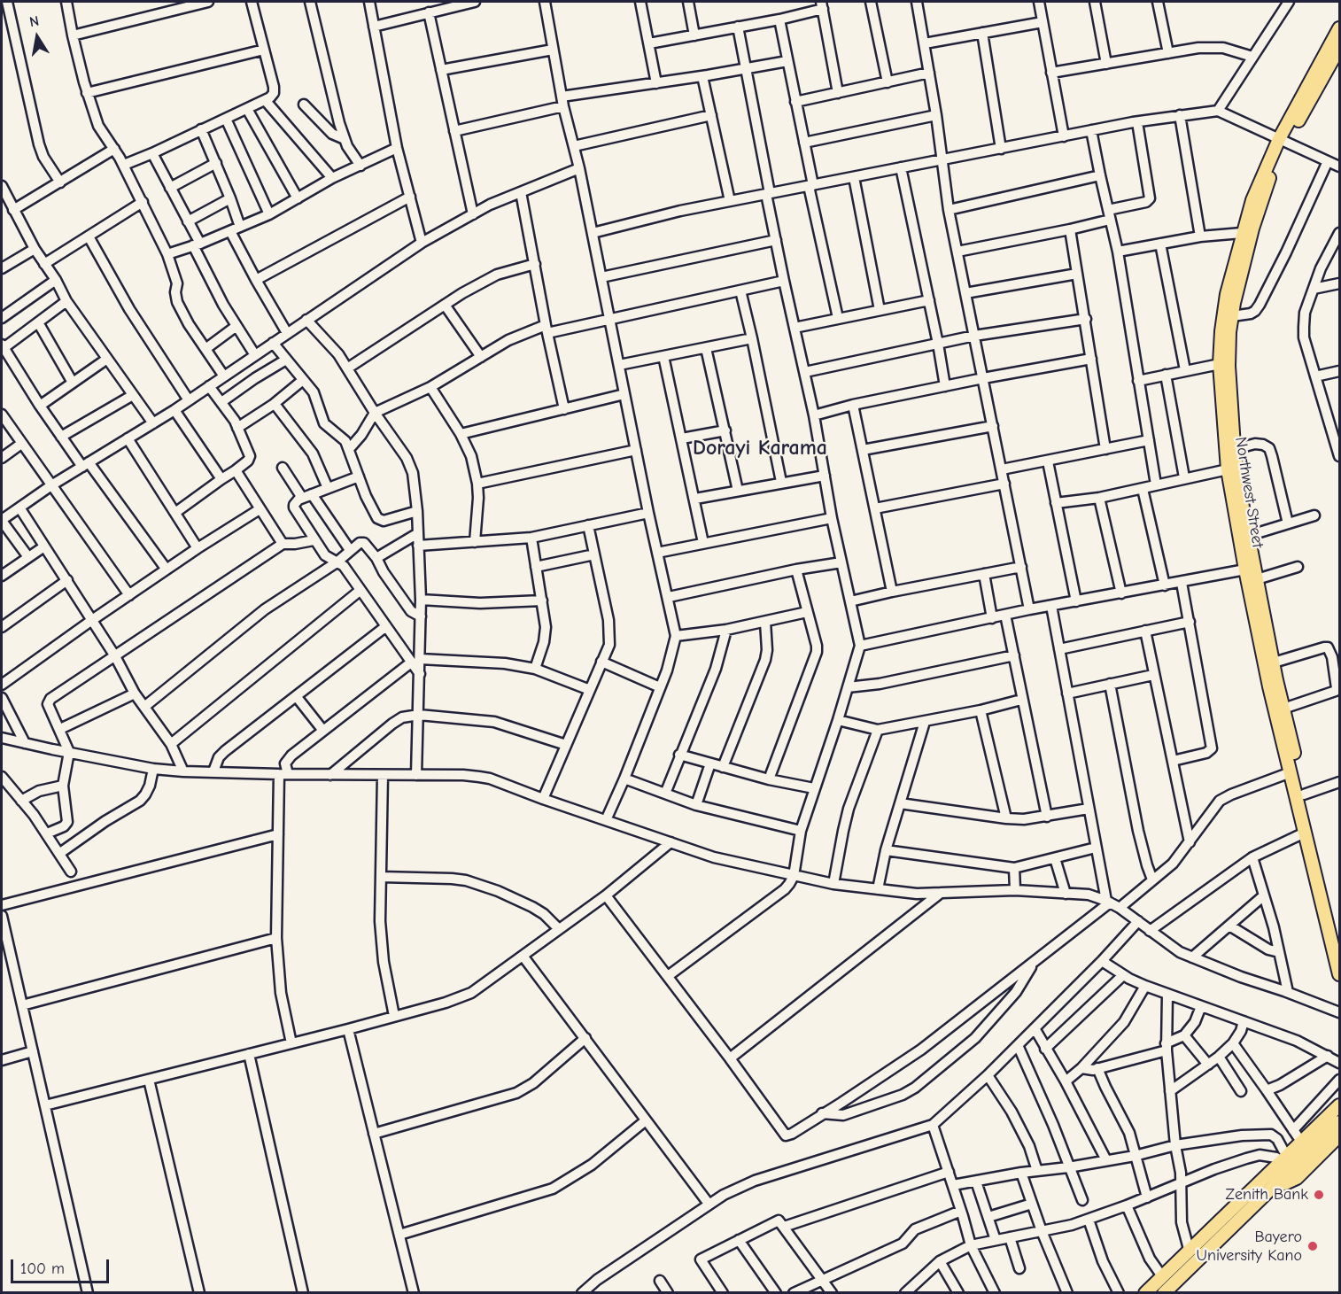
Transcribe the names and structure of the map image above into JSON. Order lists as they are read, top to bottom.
{
  "streets": {
    "main road": ["Northwest Street"]
  },
  "districts": ["Dorayi Karama"],
  "places": ["Zenith Bank", "Bayero University Kano"],
  "scale_bar": "100 m",
  "north": "top"
}
